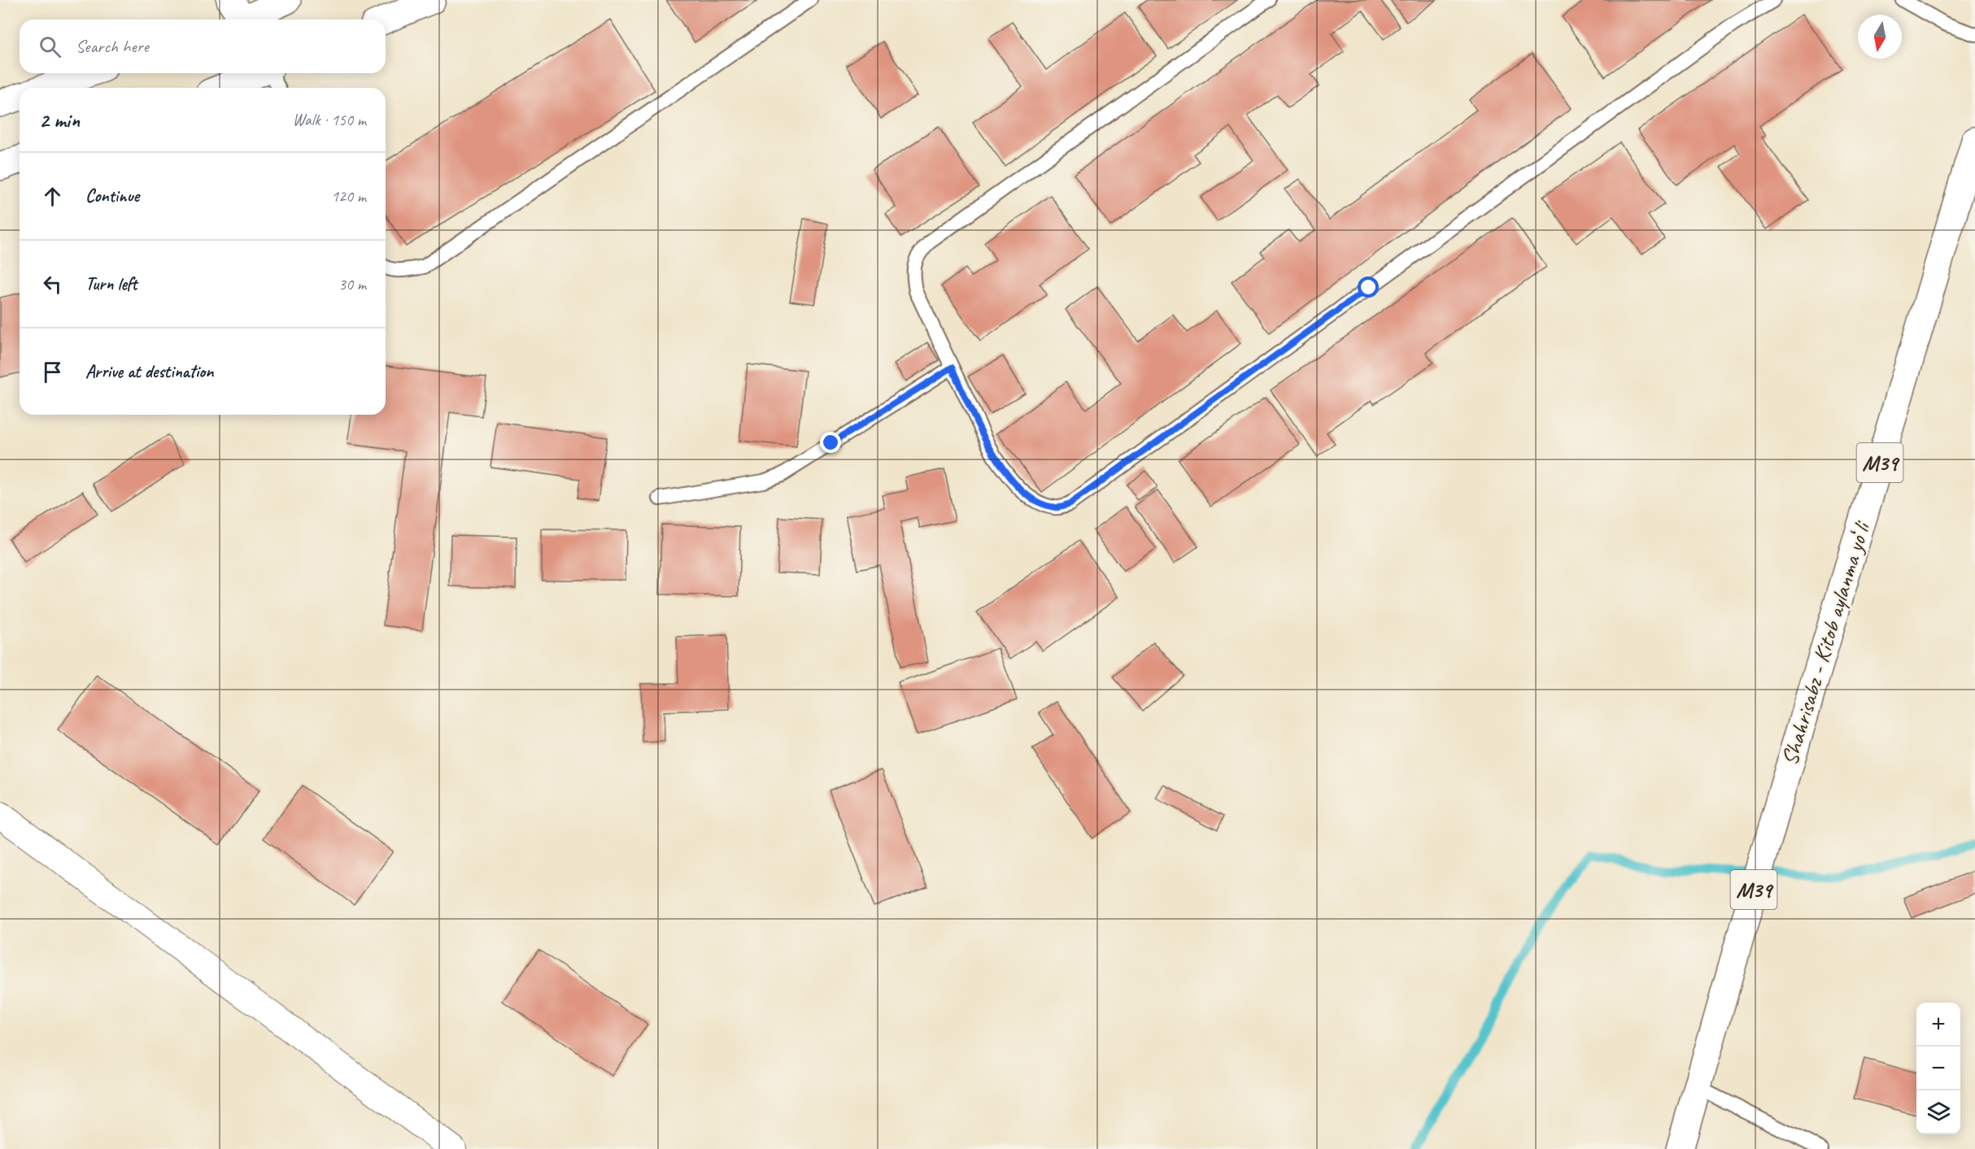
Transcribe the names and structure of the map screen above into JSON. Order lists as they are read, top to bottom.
{
  "streets": {
    "main road": ["M39", "Shahrisabz - Kitob aylanma yoʻli"]
  },
  "north": "bottom",
  "page": {
    "search": "Search here",
    "heading": ["2 min", "Walk · 150 m"],
    "list": [
      ["Continue", "120 m"],
      ["Turn left", "30 m"],
      "Arrive at destination"
    ],
    "map_buttons": ["+", "−"]
  }
}
